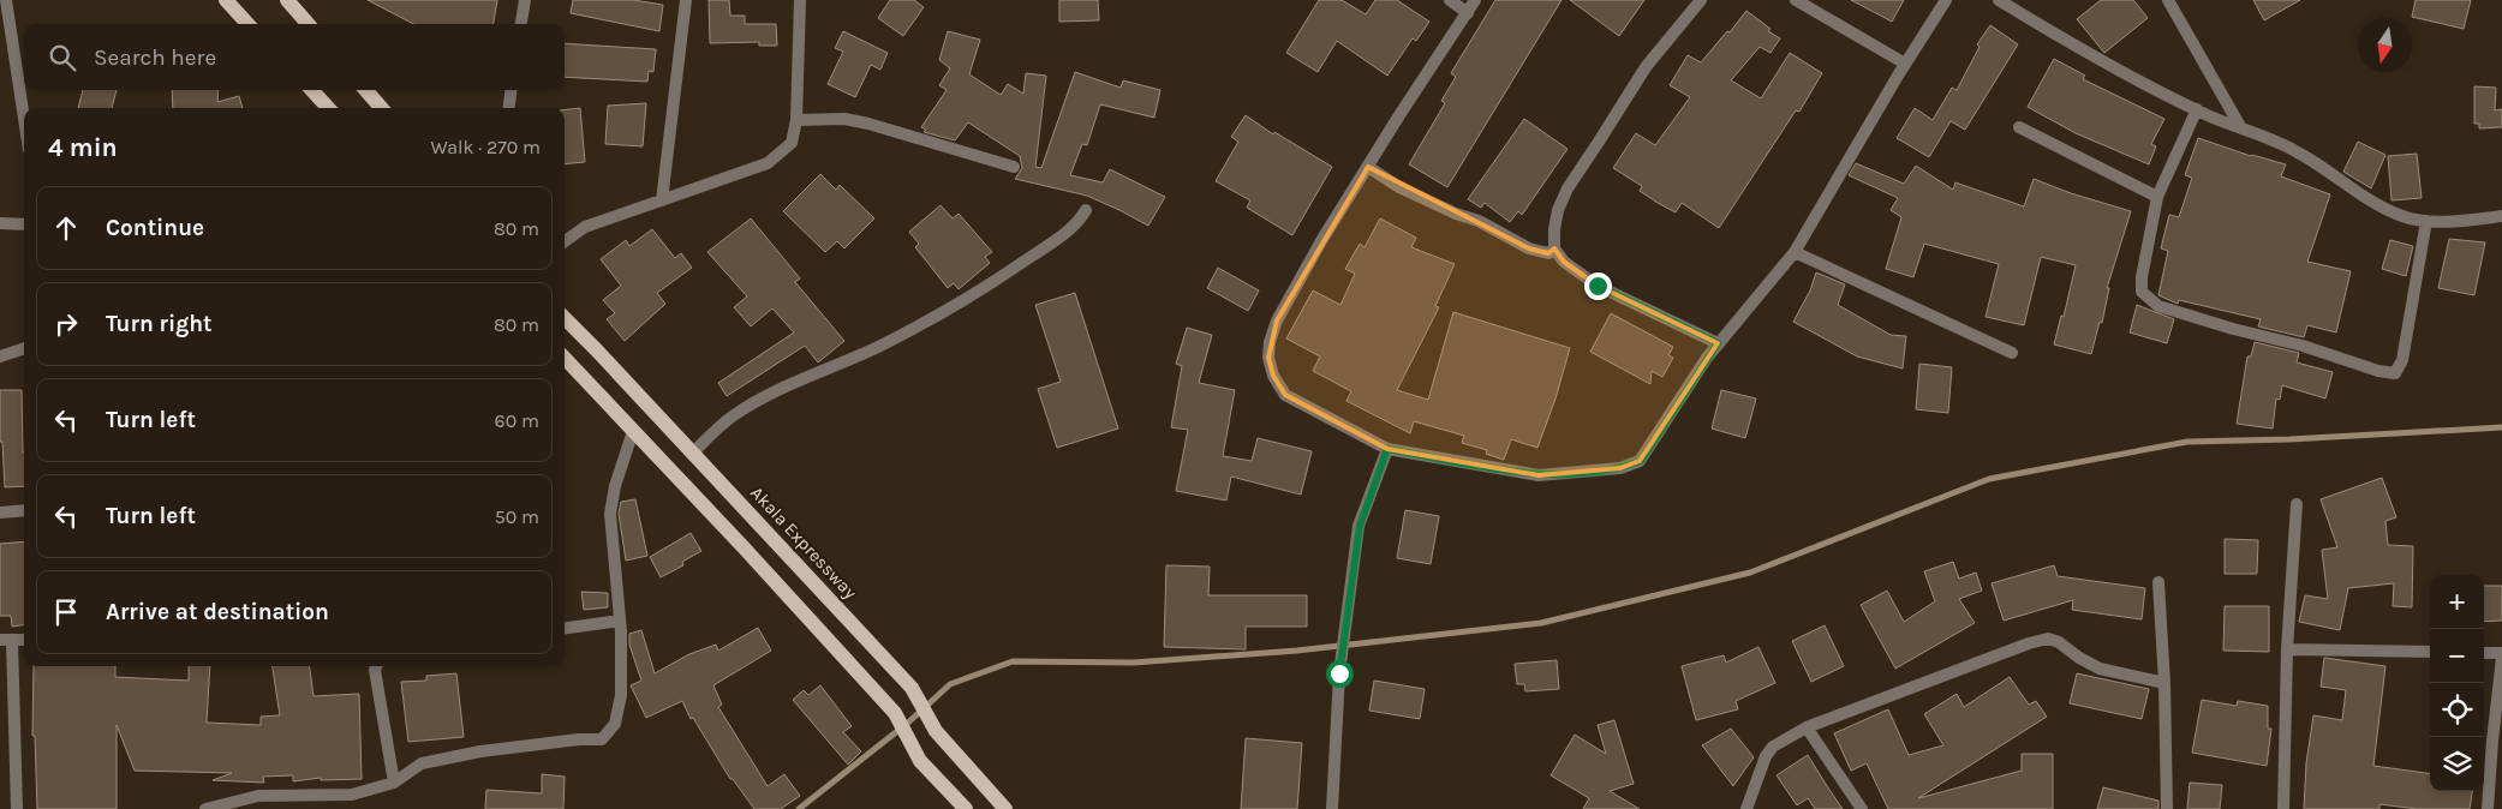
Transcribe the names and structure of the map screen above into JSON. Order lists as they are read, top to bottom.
{
  "streets": {
    "main road": ["Akala Expressway"]
  },
  "north": "bottom",
  "page": {
    "search": "Search here",
    "heading": ["4 min", "Walk · 270 m"],
    "list": [
      ["Continue", "80 m"],
      ["Turn right", "80 m"],
      ["Turn left", "60 m"],
      ["Turn left", "50 m"],
      "Arrive at destination"
    ],
    "map_buttons": ["+", "−"]
  }
}
